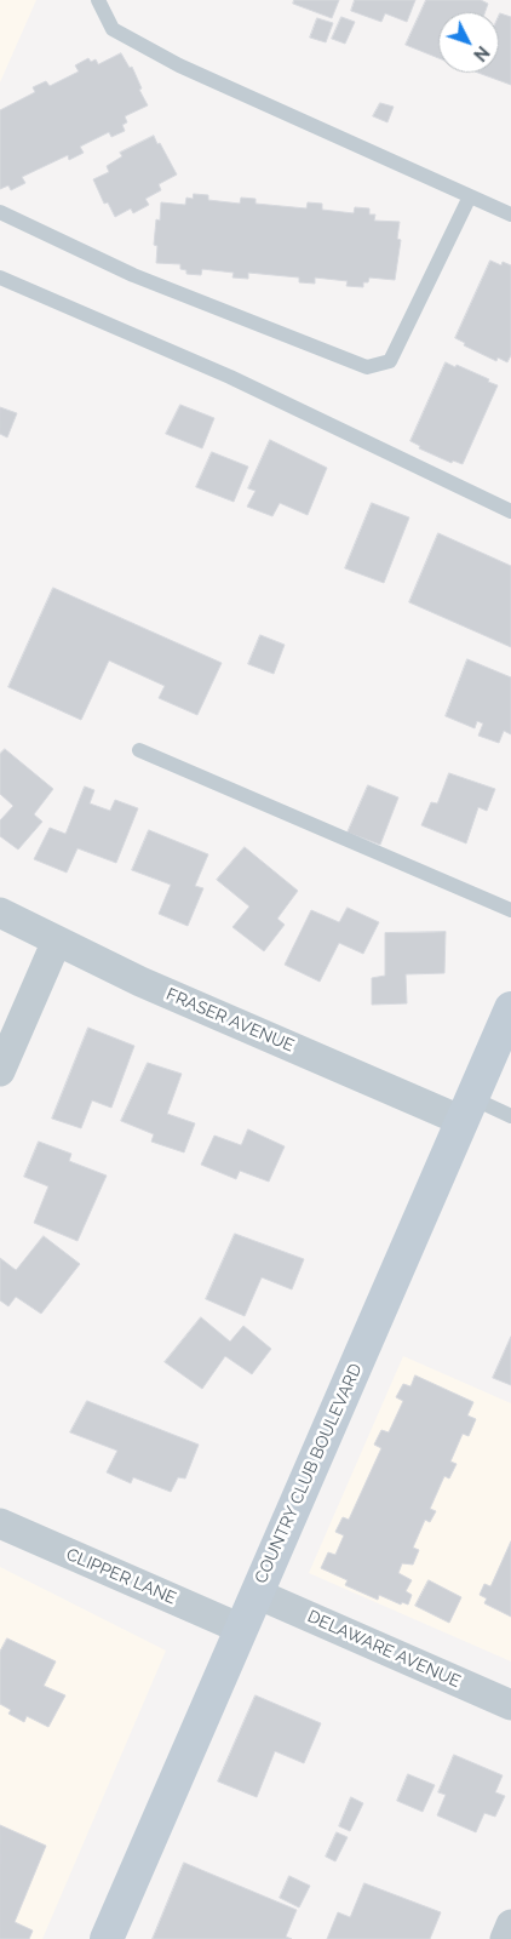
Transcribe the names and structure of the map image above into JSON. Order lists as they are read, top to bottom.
{
  "streets": {
    "street": [
      "FRASER AVENUE",
      "COUNTRY CLUB BOULEVARD",
      "CLIPPER LANE",
      "DELAWARE AVENUE"
    ]
  },
  "crossings": [
    ["FRASER AVENUE", "COUNTRY CLUB BOULEVARD"],
    ["COUNTRY CLUB BOULEVARD", "CLIPPER LANE"],
    ["COUNTRY CLUB BOULEVARD", "DELAWARE AVENUE"]
  ],
  "north": "bottom right"
}
